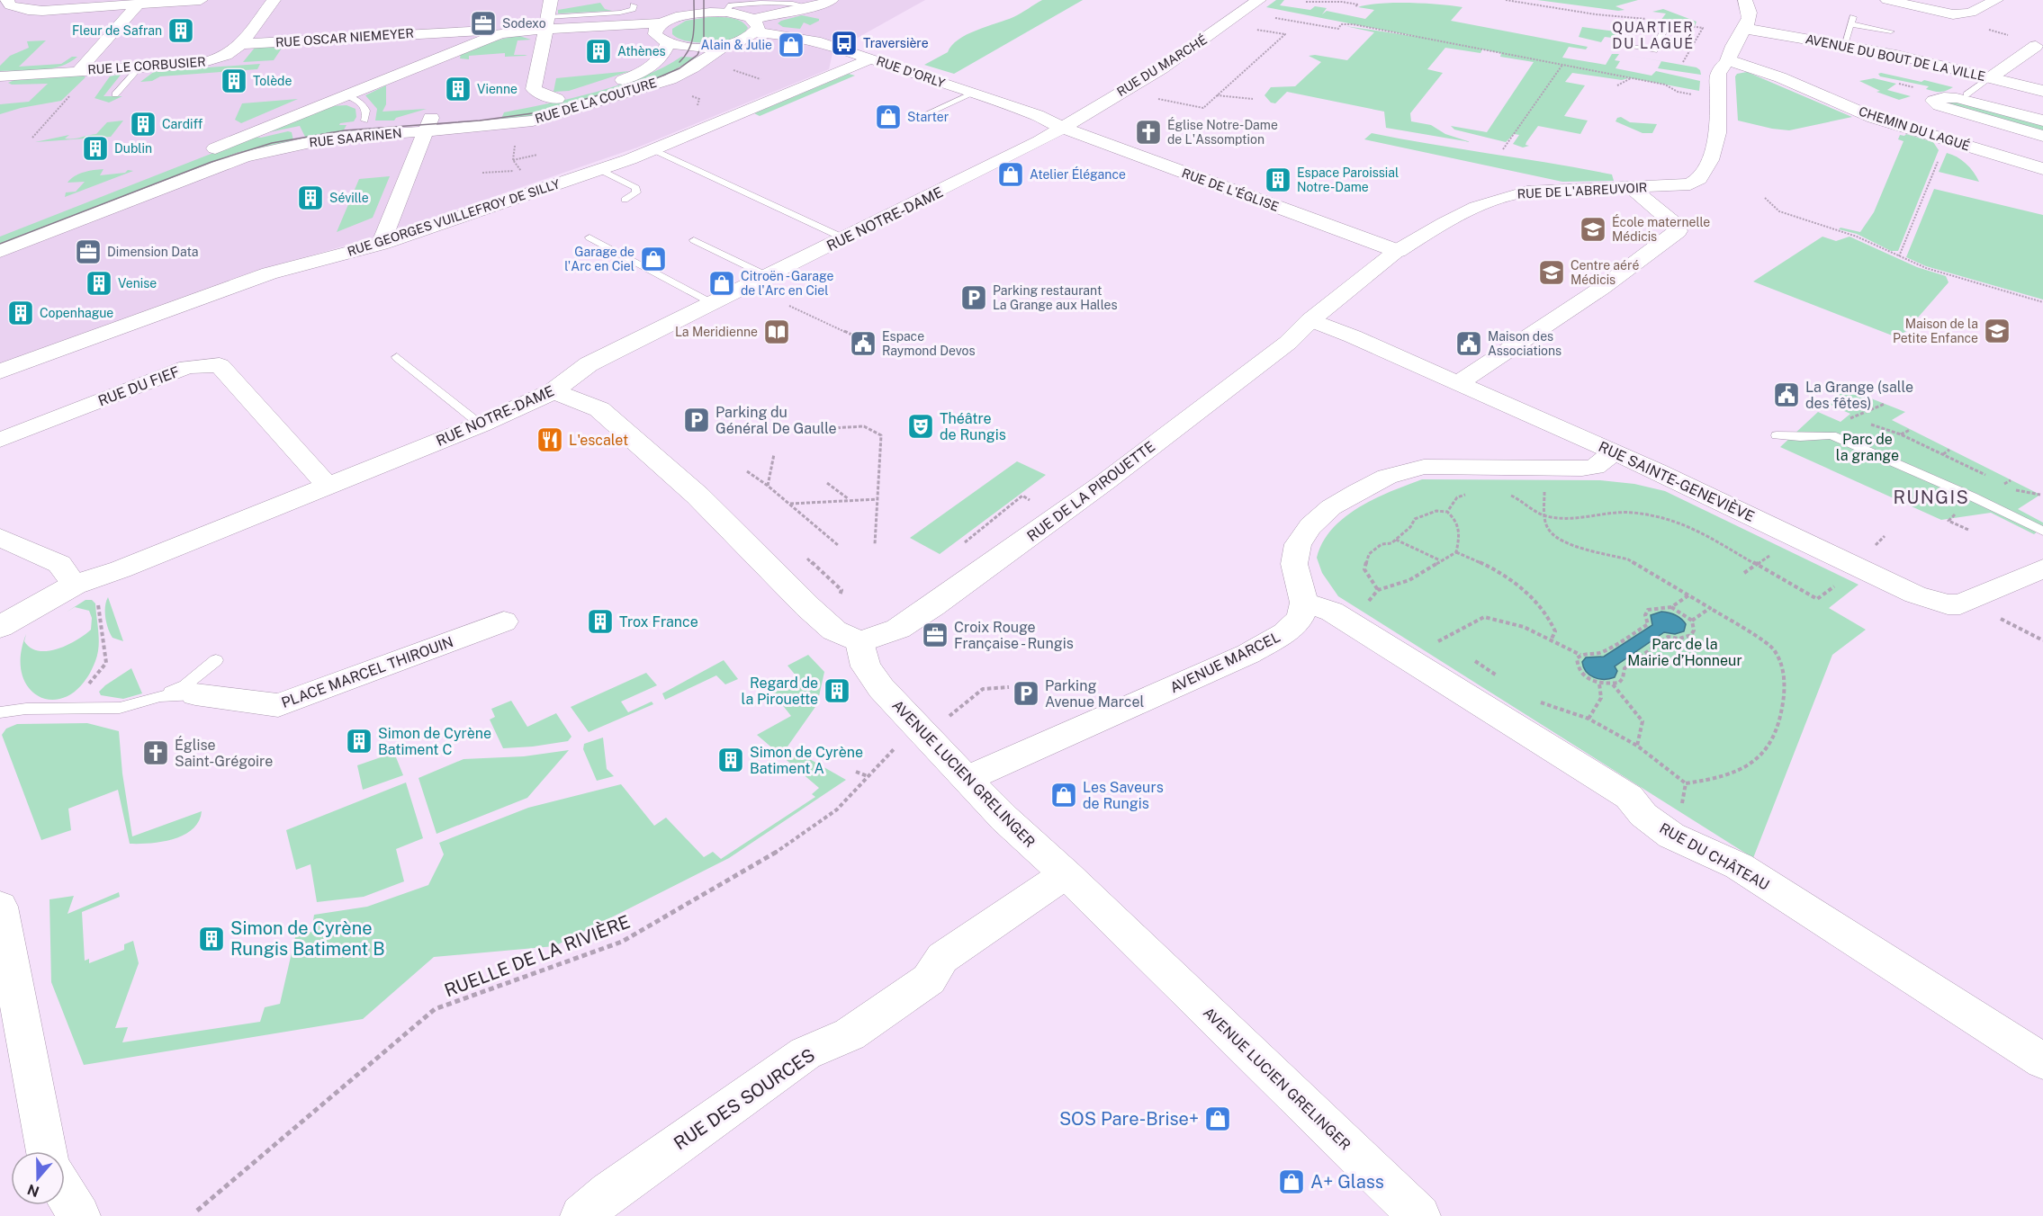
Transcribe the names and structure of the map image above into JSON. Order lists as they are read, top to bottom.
{
  "streets": {
    "street": [
      "RUE OSCAR NIEMEYER",
      "AVENUE DU BOUT DE LA VILLE",
      "RUE LE CORBUSIER",
      "RUE DU MARCHÉ",
      "RUE D'ORLY",
      "RUE DE LA COUTURE",
      "CHEMIN DU LAGUÉ",
      "RUE SAARINEN",
      "RUE DE L'ÉGLISE",
      "RUE DE L'ABREUVOIR",
      "RUE GEORGES VUILLEFROY DE SILLY",
      "RUE NOTRE-DAME",
      "RUE DU FIEF",
      "RUE SAINTE-GENEVIÈVE",
      "RUE DE LA PIROUETTE",
      "AVENUE MARCEL",
      "PLACE MARCEL THIROUIN",
      "AVENUE LUCIEN GRELINGER",
      "RUE DU CHÂTEAU",
      "RUE DES SOURCES"
    ],
    "path": ["RUELLE DE LA RIVIÈRE"]
  },
  "crossings": [
    ["RUE OSCAR NIEMEYER", "RUE LE CORBUSIER"],
    ["RUE DU MARCHÉ", "RUE D'ORLY"],
    ["RUE DU MARCHÉ", "RUE DE L'ÉGLISE"],
    ["RUE DU MARCHÉ", "RUE NOTRE-DAME"],
    ["RUE D'ORLY", "RUE DE L'ÉGLISE"],
    ["RUE D'ORLY", "RUE GEORGES VUILLEFROY DE SILLY"],
    ["RUE D'ORLY", "RUE NOTRE-DAME"],
    ["RUE DE LA COUTURE", "RUE SAARINEN"],
    ["CHEMIN DU LAGUÉ", "RUE DE L'ABREUVOIR"],
    ["RUE DE L'ÉGLISE", "RUE DE L'ABREUVOIR"],
    ["RUE DE L'ÉGLISE", "RUE NOTRE-DAME"],
    ["RUE DE L'ABREUVOIR", "RUE SAINTE-GENEVIÈVE"],
    ["RUE DE L'ABREUVOIR", "RUE DE LA PIROUETTE"],
    ["RUE NOTRE-DAME", "RUE DU FIEF"],
    ["RUE SAINTE-GENEVIÈVE", "RUE DE LA PIROUETTE"],
    ["RUE DE LA PIROUETTE", "AVENUE LUCIEN GRELINGER"],
    ["AVENUE MARCEL", "AVENUE LUCIEN GRELINGER"],
    ["AVENUE MARCEL", "RUE DU CHÂTEAU"],
    ["AVENUE LUCIEN GRELINGER", "RUE DES SOURCES"]
  ],
  "districts": ["QUARTIER DU LAGUÉ", "RUNGIS"],
  "parks": ["Parc de la grange", "Parc de la Mairie d’Honneur"],
  "places": {
    "office": ["Sodexo", "Dimension Data", "Croix Rouge Française - Rungis"],
    "building": [
      "Fleur de Safran",
      "Athènes",
      "Tolède",
      "Vienne",
      "Cardiff",
      "Dublin",
      "Espace Paroissial Notre-Dame",
      "Séville",
      "Venise",
      "Copenhague",
      "Trox France",
      "Regard de la Pirouette",
      "Simon de Cyrène Batiment C",
      "Simon de Cyrène Batiment A",
      "Simon de Cyrène Rungis Batiment B"
    ],
    "bus stop": ["Traversière"],
    "shop": [
      "Alain & Julie",
      "Starter",
      "Atelier Élégance",
      "Garage de l'Arc en Ciel",
      "Citroën - Garage de l'Arc en Ciel",
      "Les Saveurs de Rungis",
      "SOS Pare-Brise+",
      "A+ Glass"
    ],
    "church": ["Église Notre-Dame de L'Assomption", "Église Saint-Grégoire"],
    "school or university": ["École maternelle Médicis", "Centre aéré Médicis", "Maison de la Petite Enfance"],
    "parking": ["Parking restaurant La Grange aux Halles", "Parking du Général De Gaulle", "Parking Avenue Marcel"],
    "library": ["La Meridienne"],
    "public building": ["Espace Raymond Devos", "Maison des Associations", "La Grange (salle des fêtes)"],
    "theatre": ["Théâtre de Rungis"],
    "restaurant": ["L'escalet"]
  },
  "north": "bottom"
}
